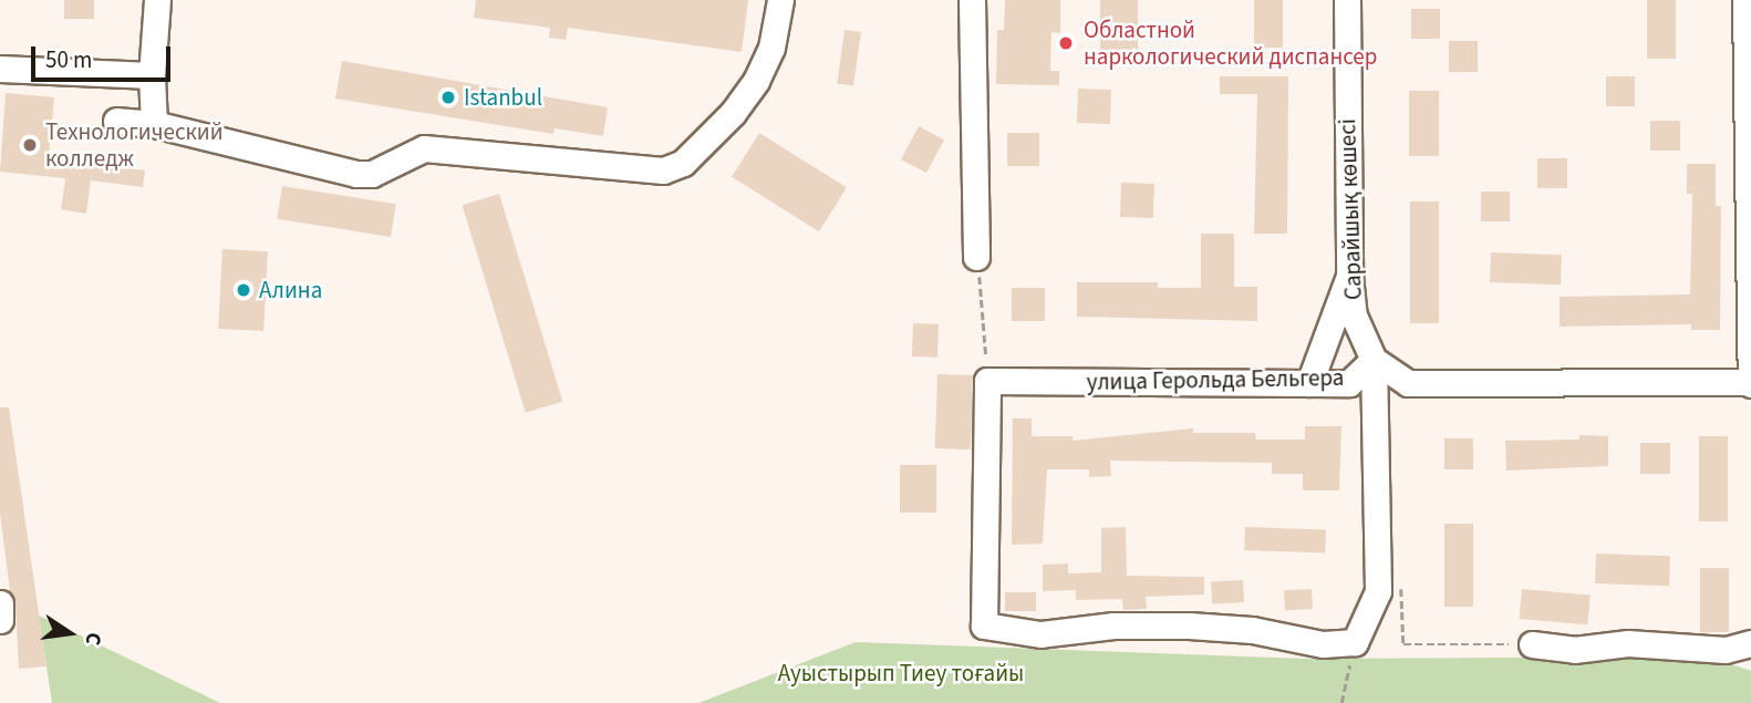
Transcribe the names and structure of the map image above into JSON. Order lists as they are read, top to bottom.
{
  "streets": {
    "street": ["Сарайшық көшесі", "улица Герольда Бельгера"]
  },
  "crossings": [
    ["Сарайшық көшесі", "улица Герольда Бельгера"]
  ],
  "parks": ["Ауыстырып Тиеу тоғайы"],
  "places": [
    "Областной наркологический диспансер",
    "Istanbul",
    "Технологический колледж",
    "Алина"
  ],
  "scale_bar": "50 m",
  "north": "right"
}
